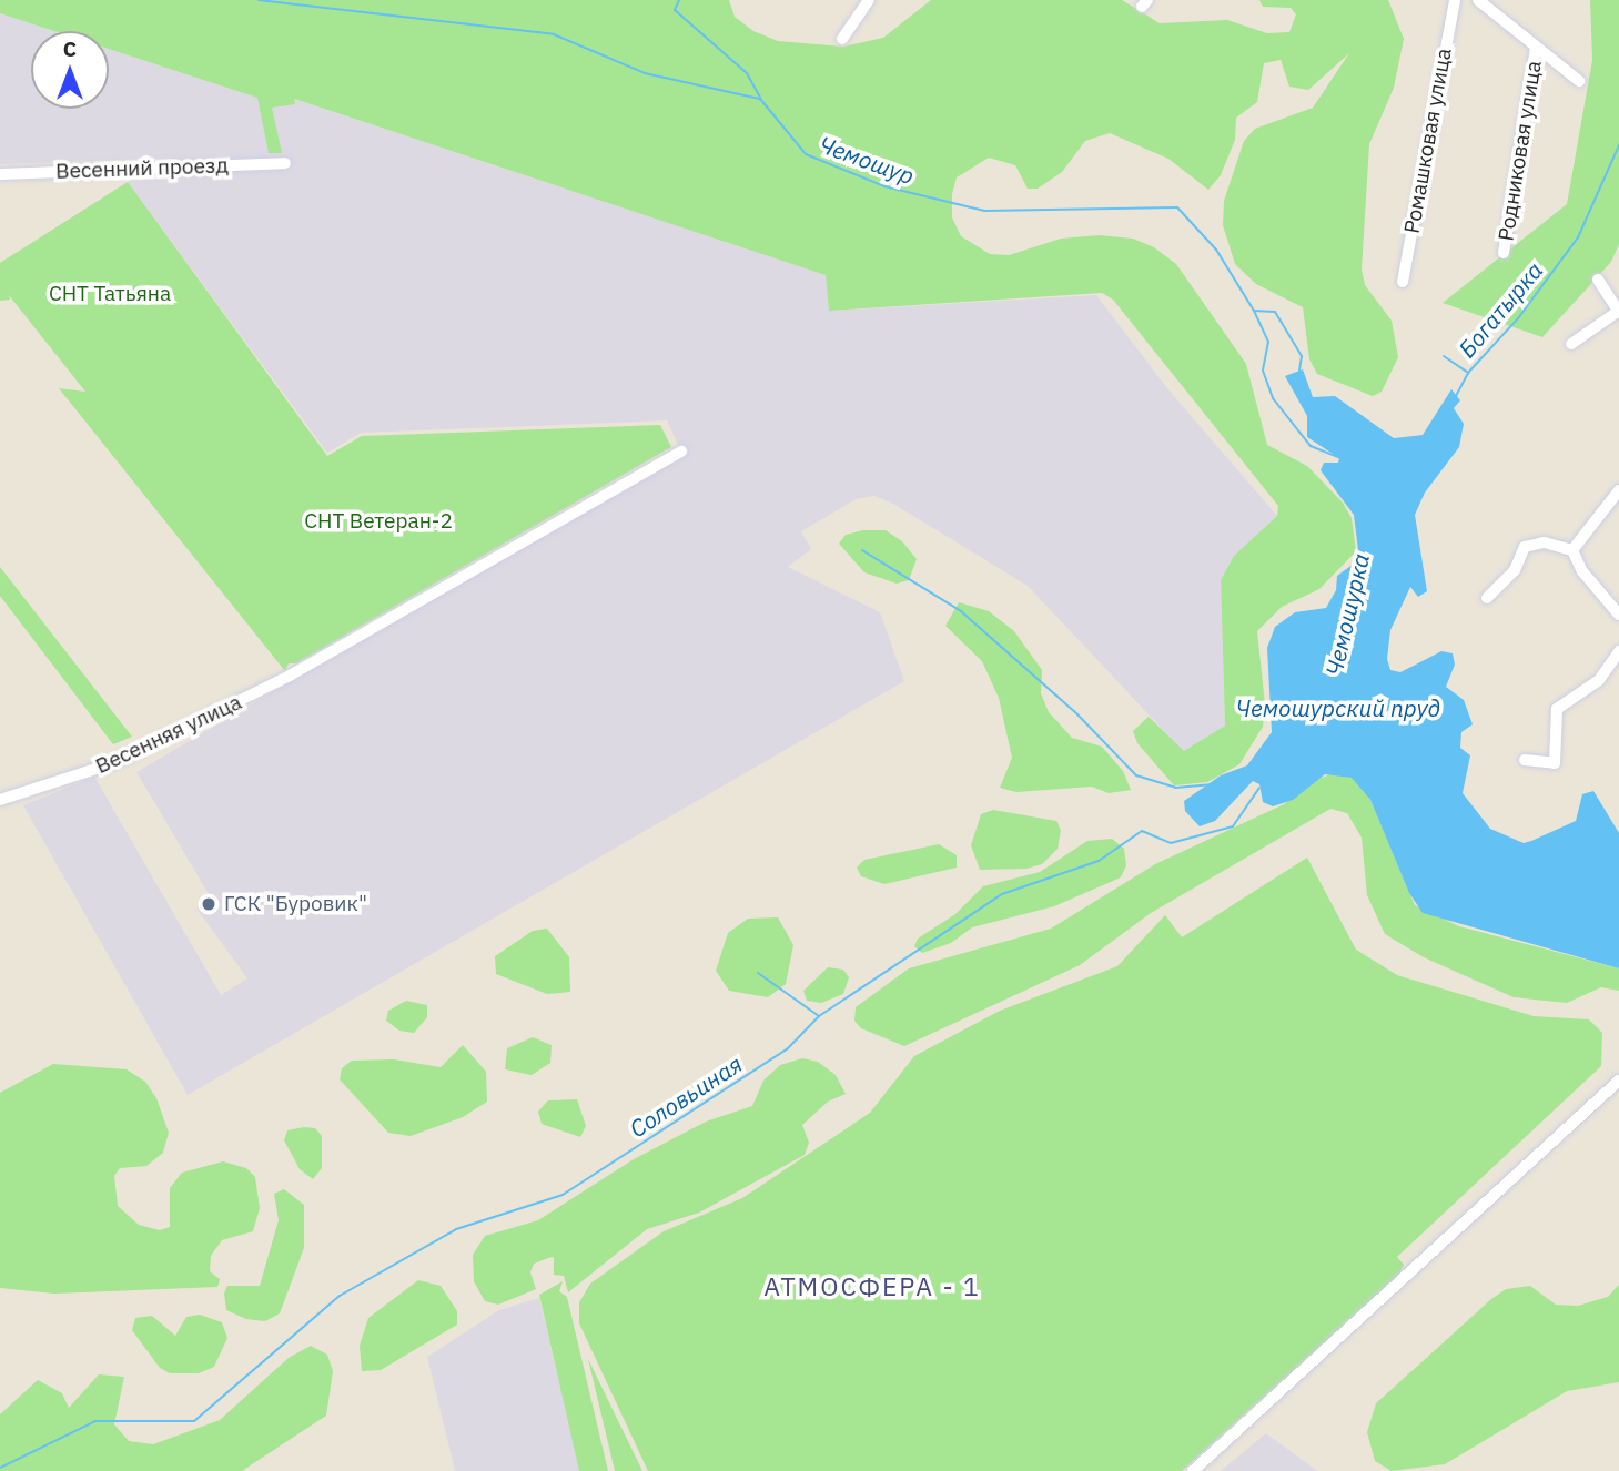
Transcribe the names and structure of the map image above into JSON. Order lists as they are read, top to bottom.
{
  "streets": {
    "street": [
      "Ромашковая улица",
      "Родниковая улица",
      "Весенний проезд",
      "Весенняя улица"
    ]
  },
  "districts": ["АТМОСФЕРА - 1"],
  "water": [
    "Чемошур",
    "Богатырка",
    "Чемошурка",
    "Чемошурский пруд",
    "Соловьиная"
  ],
  "parks": ["СНТ Татьяна", "СНТ Ветеран-2"],
  "places": ["ГСК \"Буровик\""],
  "north": "top"
}
